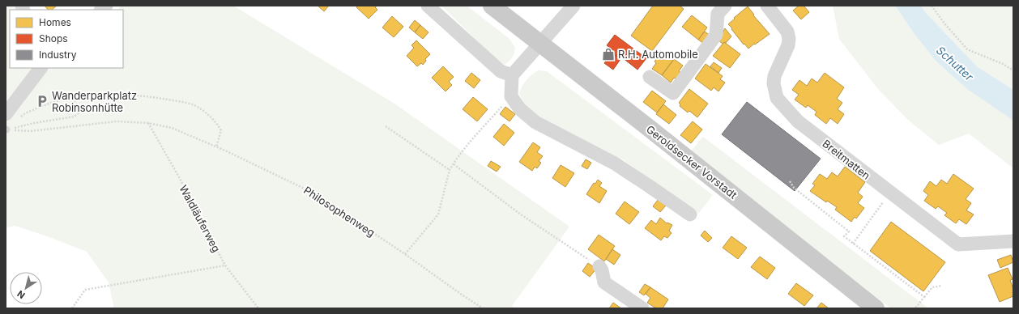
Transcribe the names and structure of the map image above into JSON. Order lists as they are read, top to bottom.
{
  "streets": {
    "main road": ["Geroldsecker Vorstadt"],
    "street": ["Breitmatten"],
    "path": ["Philosophenweg", "Waldläuferweg"]
  },
  "crossings": [
    ["Philosophenweg", "Waldläuferweg"]
  ],
  "water": ["Schutter"],
  "places": {
    "shop": ["R.H. Automobile"],
    "parking": ["Wanderparkplatz Robinsonhütte"]
  },
  "legend": ["Homes", "Shops", "Industry"],
  "north": "bottom left"
}
